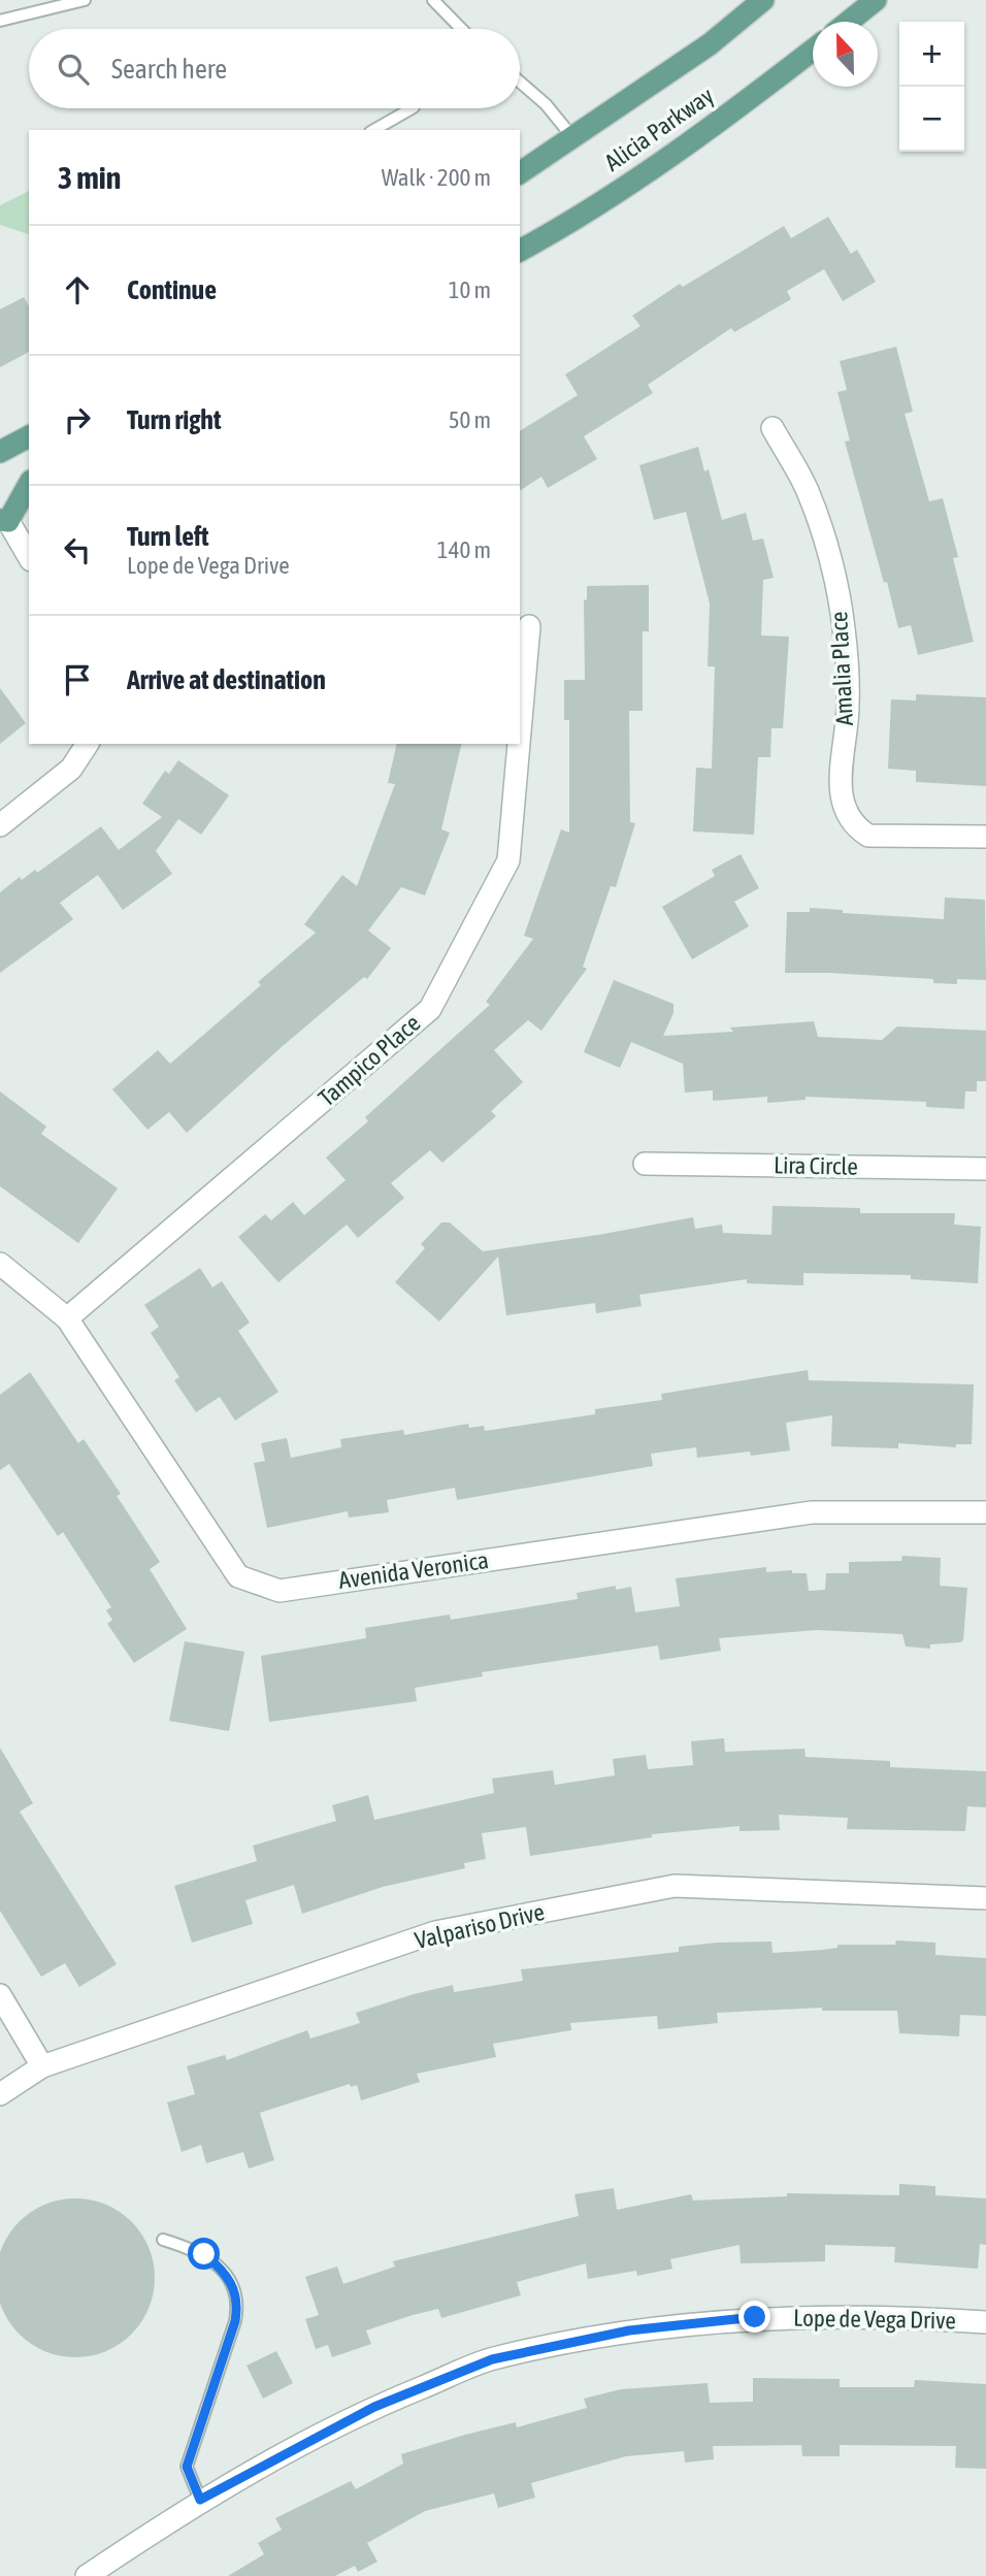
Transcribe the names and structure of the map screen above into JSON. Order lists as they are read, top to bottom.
{
  "streets": {
    "main road": ["Alicia Parkway"],
    "street": [
      "Amalia Place",
      "Tampico Place",
      "Lira Circle",
      "Avenida Veronica",
      "Valpariso Drive",
      "Lope de Vega Drive"
    ]
  },
  "crossings": [
    ["Tampico Place", "Avenida Veronica"]
  ],
  "north": "top",
  "page": {
    "map_buttons": ["+", "−"],
    "search": "Search here",
    "heading": ["3 min", "Walk · 200 m"],
    "list": [
      ["Continue", "10 m"],
      ["Turn right", "50 m"],
      ["Turn left", "Lope de Vega Drive", "140 m"],
      "Arrive at destination"
    ]
  }
}
